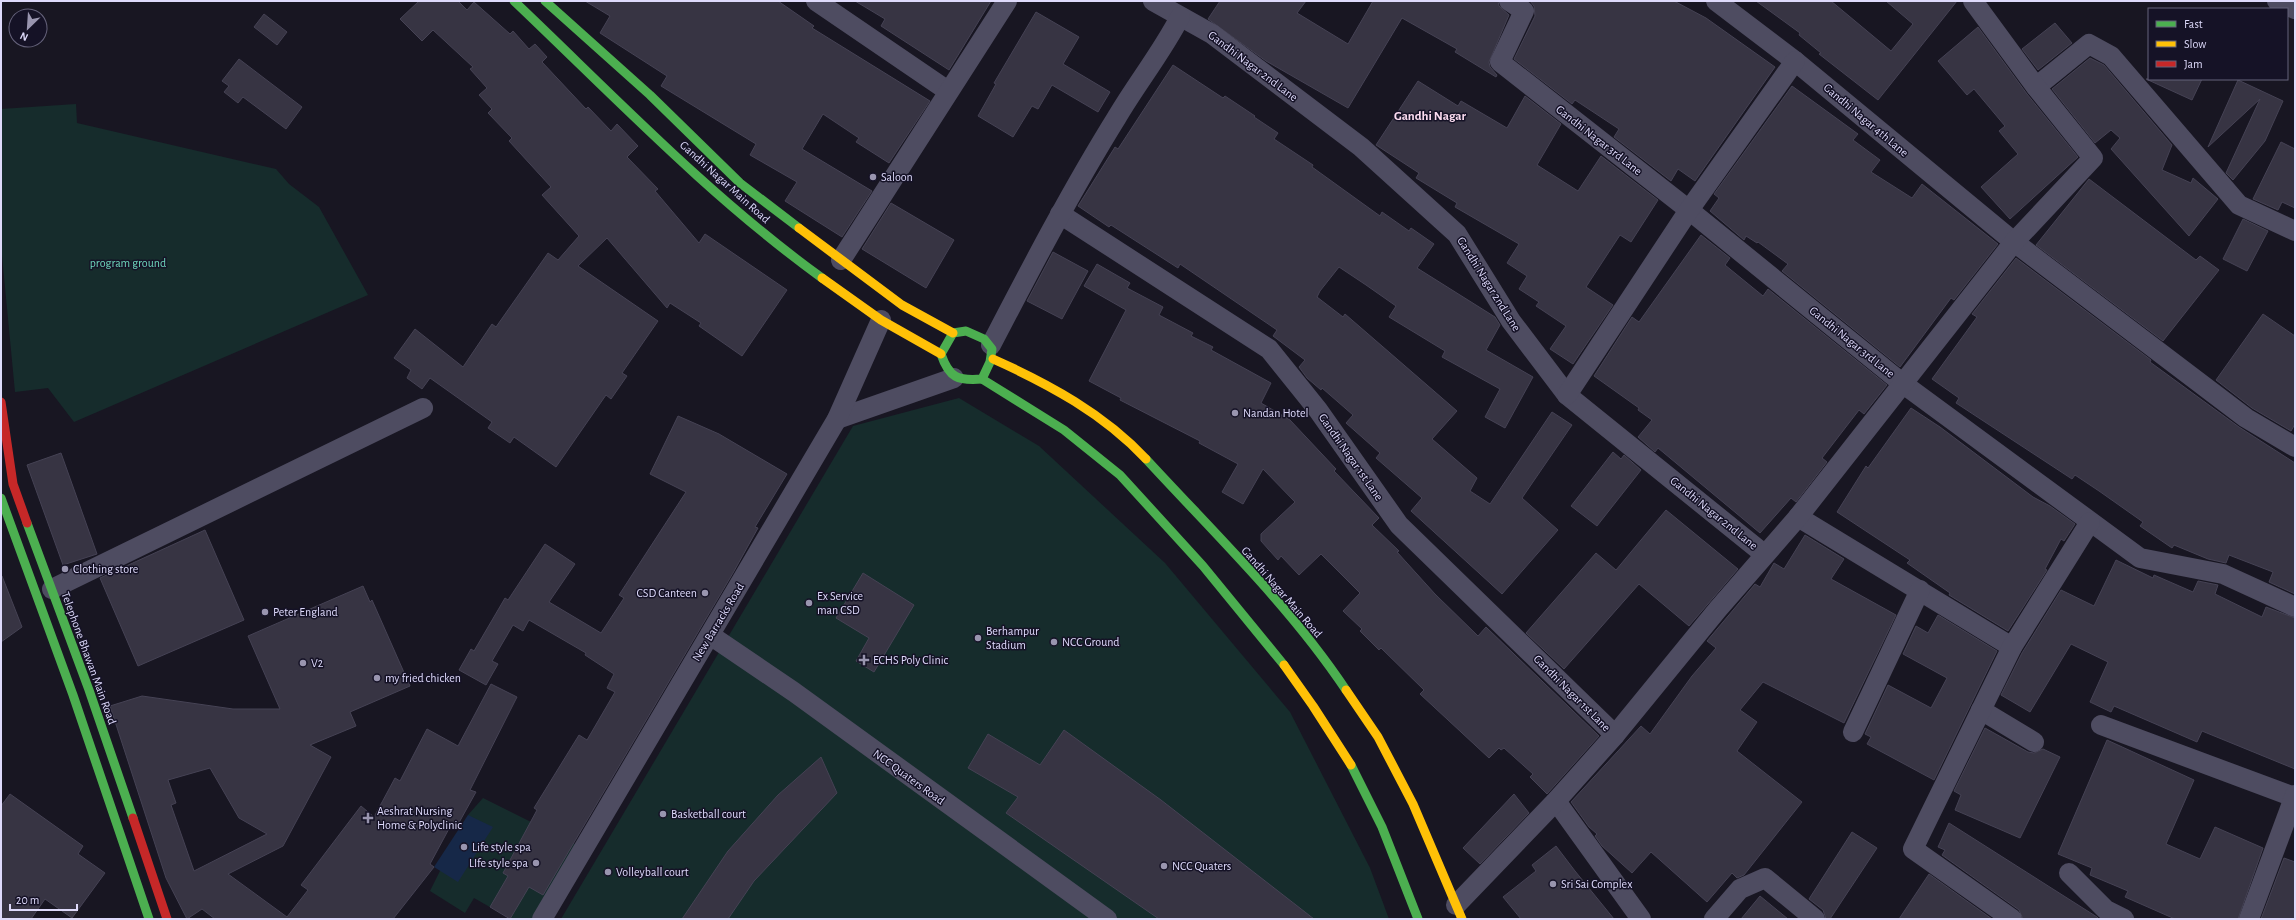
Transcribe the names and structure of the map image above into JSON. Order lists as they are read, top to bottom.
{
  "streets": {
    "street": [
      "Gandhi Nagar 2nd Lane",
      "Gandhi Nagar 4th Lane",
      "Gandhi Nagar 3rd Lane",
      "Gandhi Nagar Main Road",
      "Gandhi Nagar 1st Lane",
      "New Barracks Road",
      "Telephone Bhawan Main Road",
      "NCC Quaters Road"
    ]
  },
  "crossings": [
    ["Gandhi Nagar Main Road", "New Barracks Road"],
    ["New Barracks Road", "NCC Quaters Road"]
  ],
  "districts": ["Gandhi Nagar"],
  "parks": ["program ground"],
  "places": {
    "other": [
      "Saloon",
      "Nandan Hotel",
      "Clothing store",
      "CSD Canteen",
      "Ex Service man CSD",
      "Peter England",
      "Berhampur Stadium",
      "NCC Ground",
      "V2",
      "my fried chicken",
      "Basketball court",
      "Life style spa",
      "LIfe style spa",
      "NCC Quaters",
      "Volleyball court",
      "Sri Sai Complex"
    ],
    "health": ["ECHS Poly Clinic", "Aeshrat Nursing Home & Polyclinic"]
  },
  "legend": ["Fast", "Slow", "Jam"],
  "scale_bar": "20 m",
  "north": "bottom left"
}
